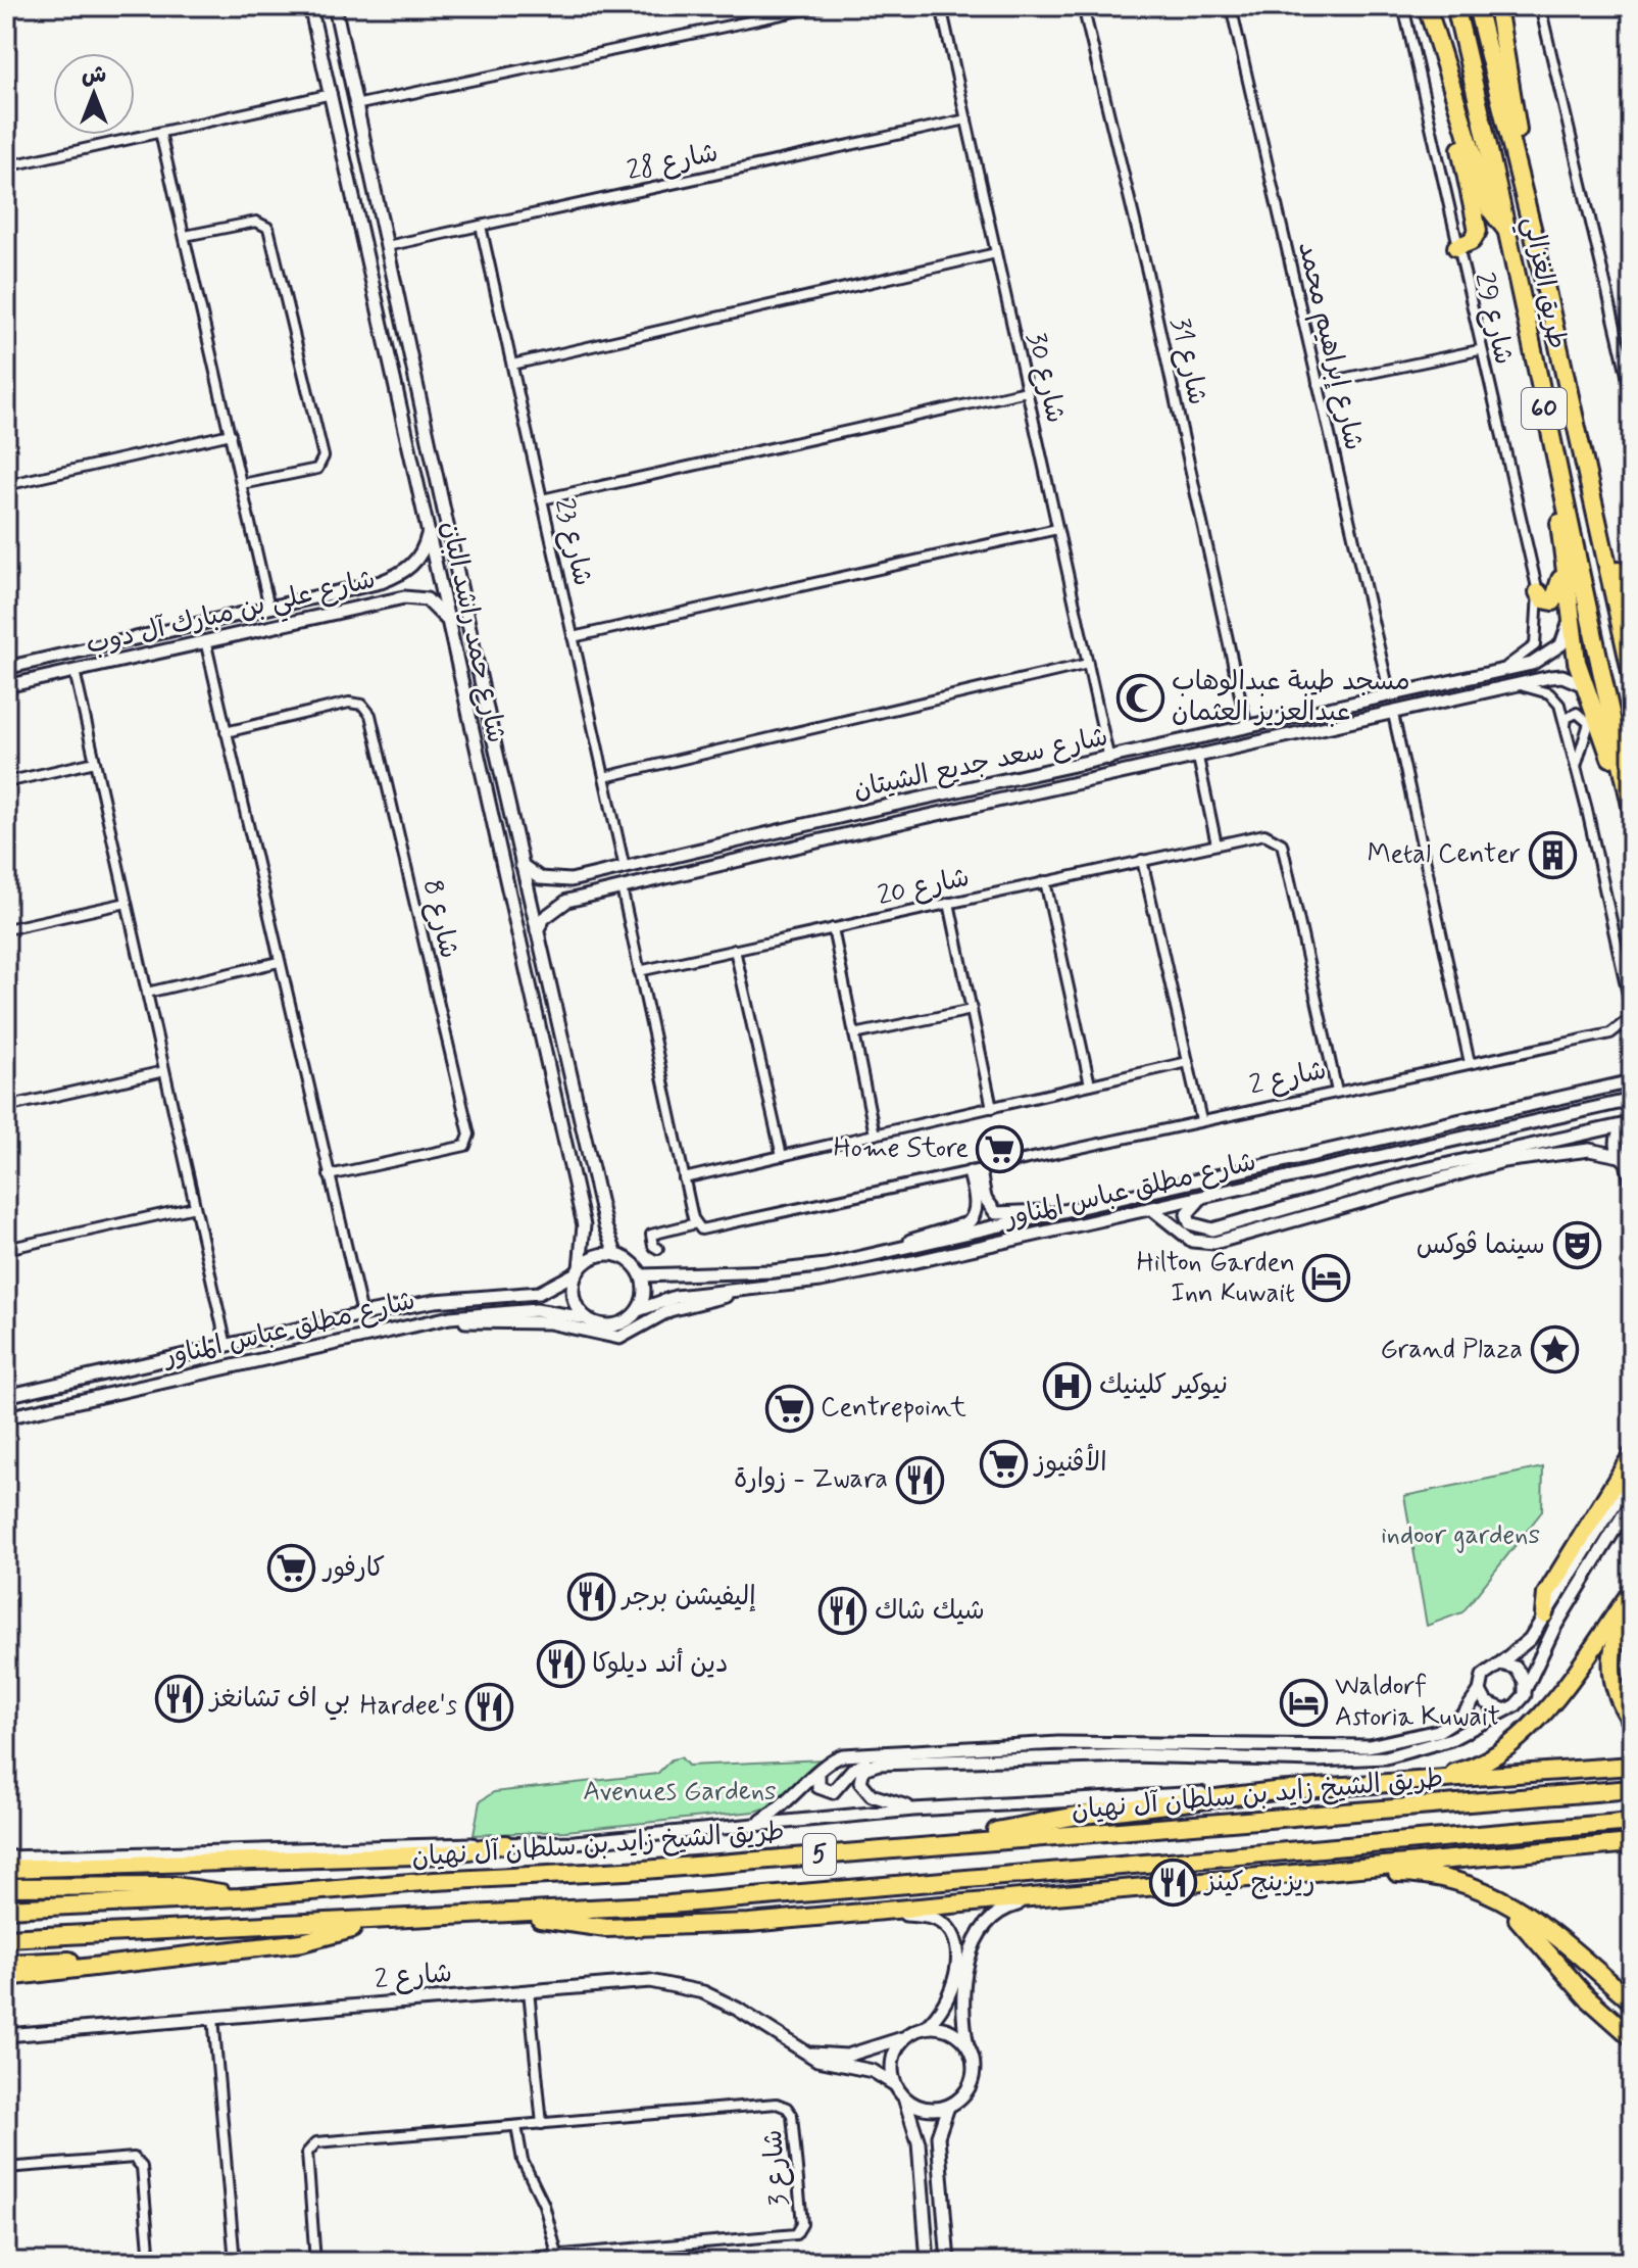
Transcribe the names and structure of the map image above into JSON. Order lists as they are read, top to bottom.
{
  "streets": {
    "highway": [
      "طريق الغزالي",
      "60",
      "طريق الشيخ زايد بن سلطان آل نهيان",
      "5"
    ],
    "street": [
      "شارع 28",
      "شارع 29",
      "شارع إبراهيم محمد",
      "شارع 31",
      "شارع 30",
      "شارع 23",
      "شارع علي بن مبارك آل دوب",
      "شارع حمد راشد البان",
      "شارع سعد جديع الشيتان",
      "شارع 20",
      "شارع 8",
      "شارع 2",
      "شارع مطلق عباس المناور",
      "شارع 3"
    ]
  },
  "crossings": [
    ["شارع 28", "شارع 30"],
    ["شارع 28", "شارع 23"],
    ["شارع 28", "شارع حمد راشد البان"],
    ["شارع 29", "شارع سعد جديع الشيتان"],
    ["شارع إبراهيم محمد", "شارع سعد جديع الشيتان"],
    ["شارع 31", "شارع سعد جديع الشيتان"],
    ["شارع 30", "شارع سعد جديع الشيتان"],
    ["شارع 23", "شارع سعد جديع الشيتان"],
    ["شارع علي بن مبارك آل دوب", "شارع حمد راشد البان"],
    ["شارع حمد راشد البان", "شارع سعد جديع الشيتان"],
    ["شارع حمد راشد البان", "شارع مطلق عباس المناور"],
    ["شارع سعد جديع الشيتان", "شارع 2"],
    ["شارع 20", "شارع 2"]
  ],
  "parks": ["indoor gardens", "Avenues Gardens"],
  "places": {
    "mosque": ["مسجد طيبة عبدالوهاب عبدالعزيز العثمان"],
    "building": ["Metal Center"],
    "supermarket": [
      "Home Store",
      "Centrepoint",
      "الأڤنيوز",
      "كارفور"
    ],
    "theatre": ["سينما ڤوكس"],
    "hotel": ["Hilton Garden Inn Kuwait", "Waldorf Astoria Kuwait"],
    "place": ["Grand Plaza"],
    "hospital": ["نيوكير كلينيك"],
    "restaurant": [
      "زوارة - Zwara",
      "إليفيشن برجر",
      "شيك شاك",
      "دين أند ديلوكا",
      "بي اف تشانغز",
      "Hardee's",
      "ريزينج كينز"
    ]
  },
  "north": "top"
}
